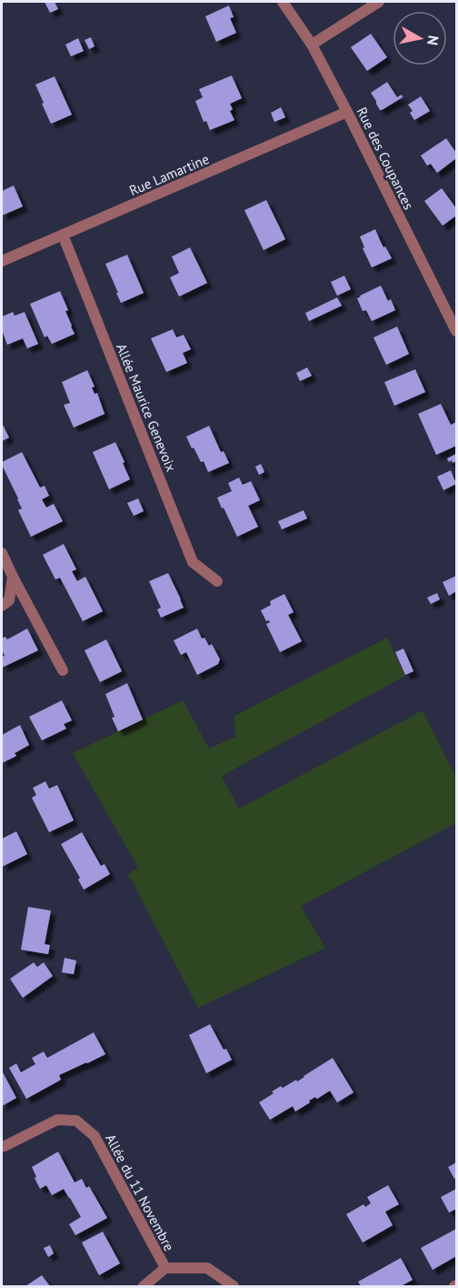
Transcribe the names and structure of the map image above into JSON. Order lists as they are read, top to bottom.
{
  "streets": {
    "street": [
      "Rue des Coupances",
      "Rue Lamartine",
      "Allée Maurice Genevoix",
      "Allée du 11 Novembre"
    ]
  },
  "crossings": [
    ["Rue des Coupances", "Rue Lamartine"],
    ["Rue Lamartine", "Allée Maurice Genevoix"]
  ],
  "north": "right"
}
